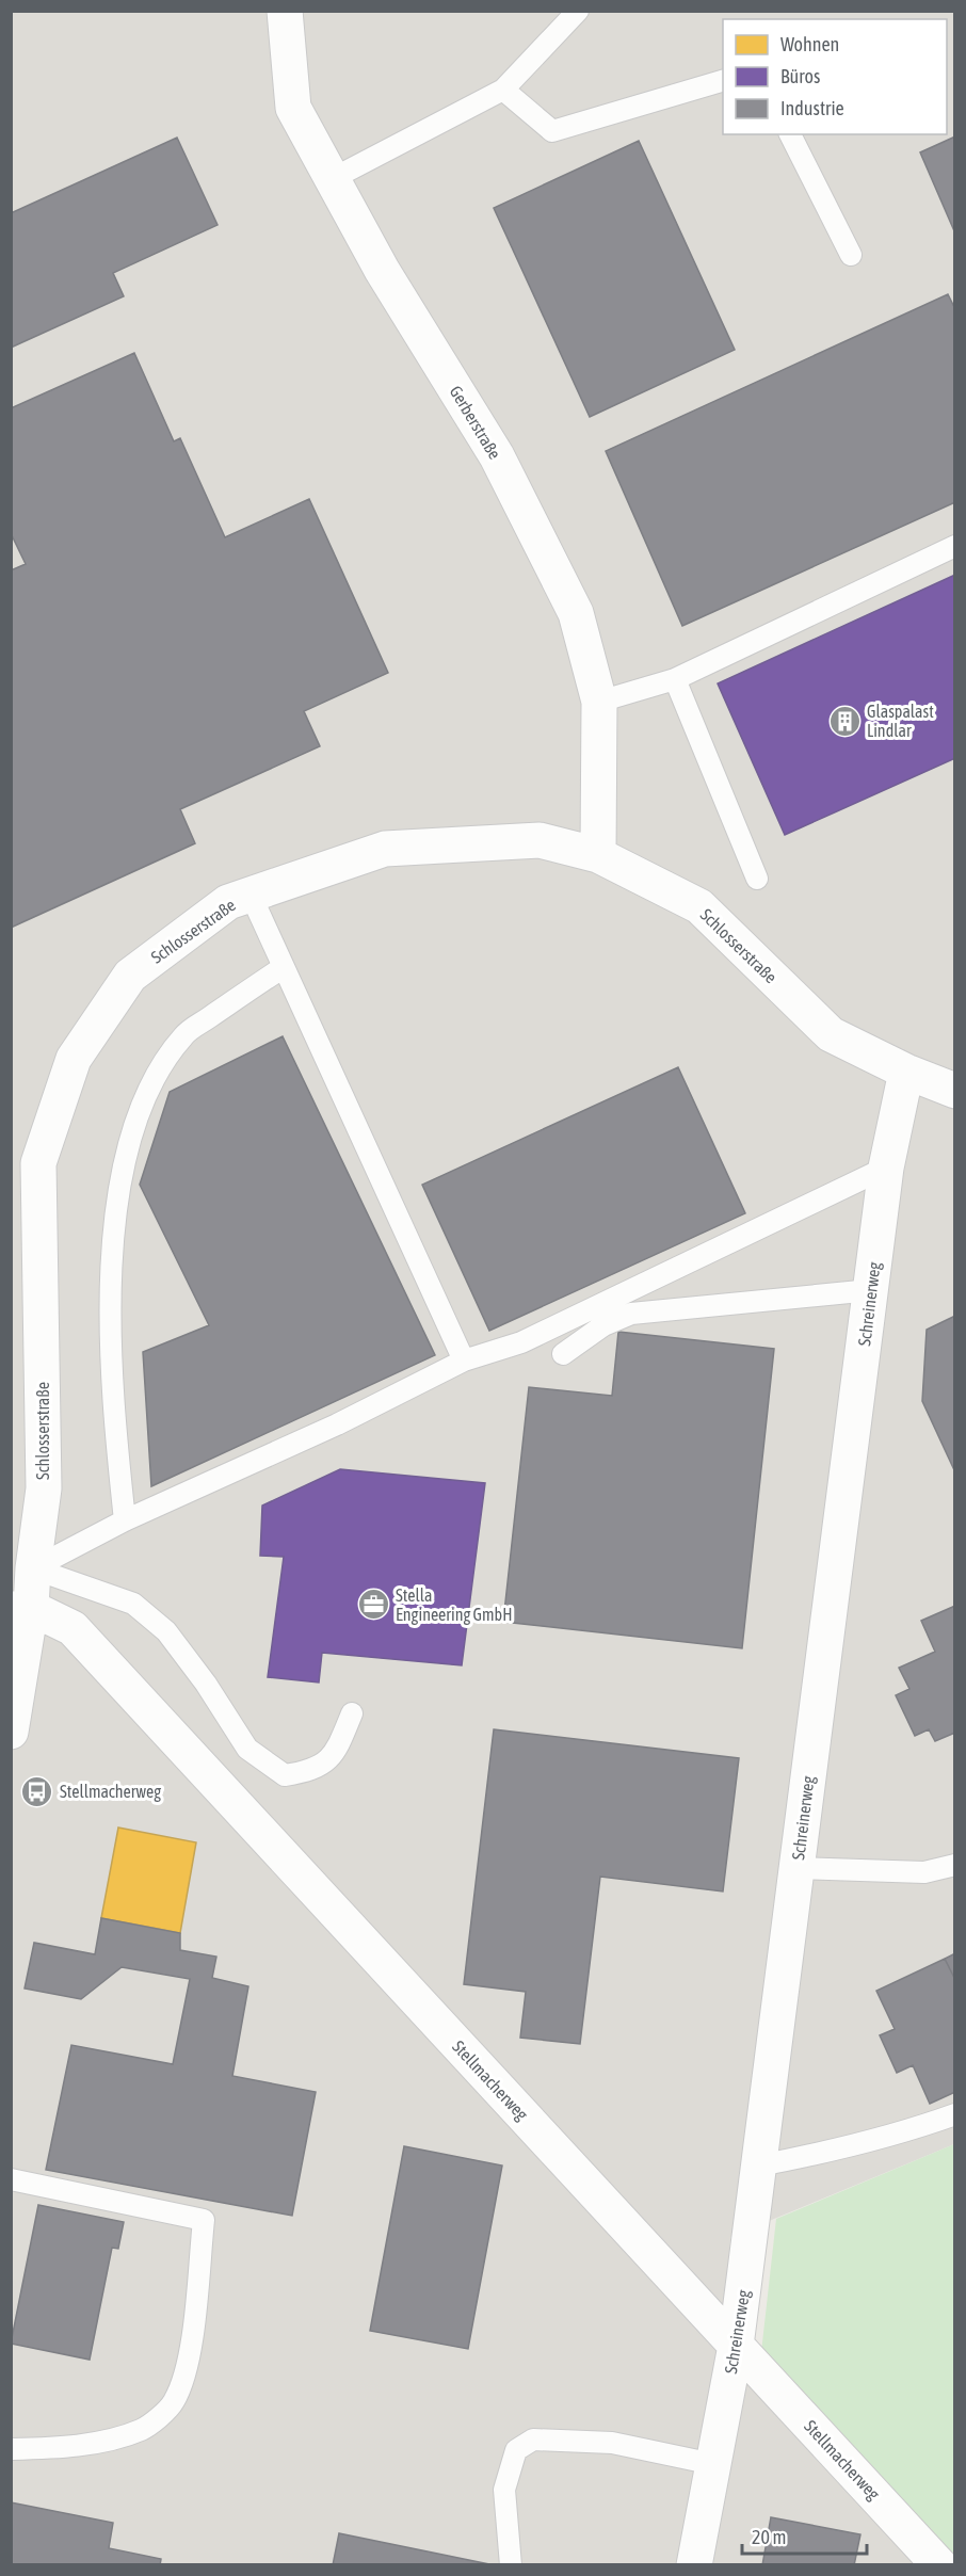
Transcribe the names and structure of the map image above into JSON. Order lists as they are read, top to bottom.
{
  "streets": {
    "street": [
      "Gerberstraße",
      "Schlosserstraße",
      "Schreinerweg",
      "Stellmacherweg"
    ]
  },
  "crossings": [
    ["Gerberstraße", "Schlosserstraße"],
    ["Schlosserstraße", "Schreinerweg"],
    ["Schlosserstraße", "Stellmacherweg"],
    ["Schreinerweg", "Stellmacherweg"]
  ],
  "places": {
    "building": ["Glaspalast Lindlar"],
    "office": ["Stella Engineering GmbH"],
    "bus stop": ["Stellmacherweg"]
  },
  "legend": ["Wohnen", "Büros", "Industrie"],
  "scale_bar": "20 m"
}
